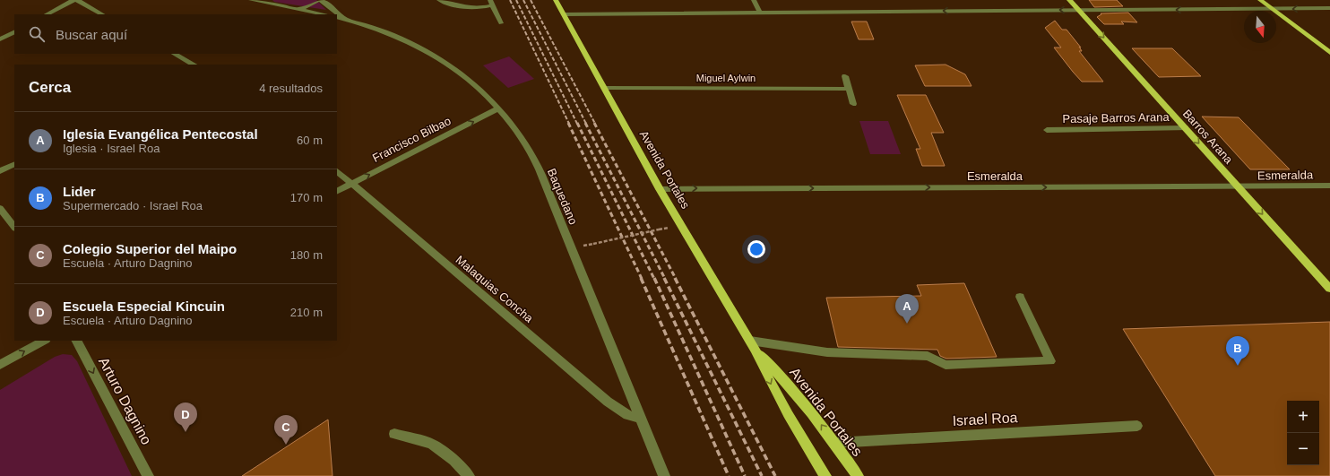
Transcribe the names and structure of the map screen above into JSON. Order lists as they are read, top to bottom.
{
  "streets": {
    "main road": ["Barros Arana", "Avenida Portales"],
    "street": [
      "Miguel Aylwin",
      "Pasaje Barros Arana",
      "Francisco Bilbao",
      "Esmeralda",
      "Baquedano",
      "Malaquias Concha",
      "Arturo Dagnino",
      "Israel Roa"
    ]
  },
  "crossings": [
    ["Miguel Aylwin", "Avenida Portales"],
    ["Pasaje Barros Arana", "Barros Arana"],
    ["Barros Arana", "Esmeralda"],
    ["Francisco Bilbao", "Baquedano"],
    ["Francisco Bilbao", "Malaquias Concha"],
    ["Avenida Portales", "Esmeralda"],
    ["Avenida Portales", "Israel Roa"],
    ["Baquedano", "Malaquias Concha"]
  ],
  "one_way": [
    "Barros Arana",
    "Francisco Bilbao",
    "Esmeralda",
    "Arturo Dagnino"
  ],
  "north": "bottom",
  "page": {
    "search": "Buscar aquí",
    "heading": ["Cerca", "4 resultados"],
    "list": [
      {
        "mark": "A",
        "name": "Iglesia Evangélica Pentecostal",
        "note": "Iglesia · Israel Roa",
        "value": "60 m"
      },
      {
        "mark": "B",
        "name": "Lider",
        "note": "Supermercado · Israel Roa",
        "value": "170 m"
      },
      {
        "mark": "C",
        "name": "Colegio Superior del Maipo",
        "note": "Escuela · Arturo Dagnino",
        "value": "180 m"
      },
      {
        "mark": "D",
        "name": "Escuela Especial Kincuin",
        "note": "Escuela · Arturo Dagnino",
        "value": "210 m"
      }
    ],
    "pins": [
      "A",
      "B",
      "D",
      "C"
    ],
    "map_buttons": ["+", "−"]
  }
}
